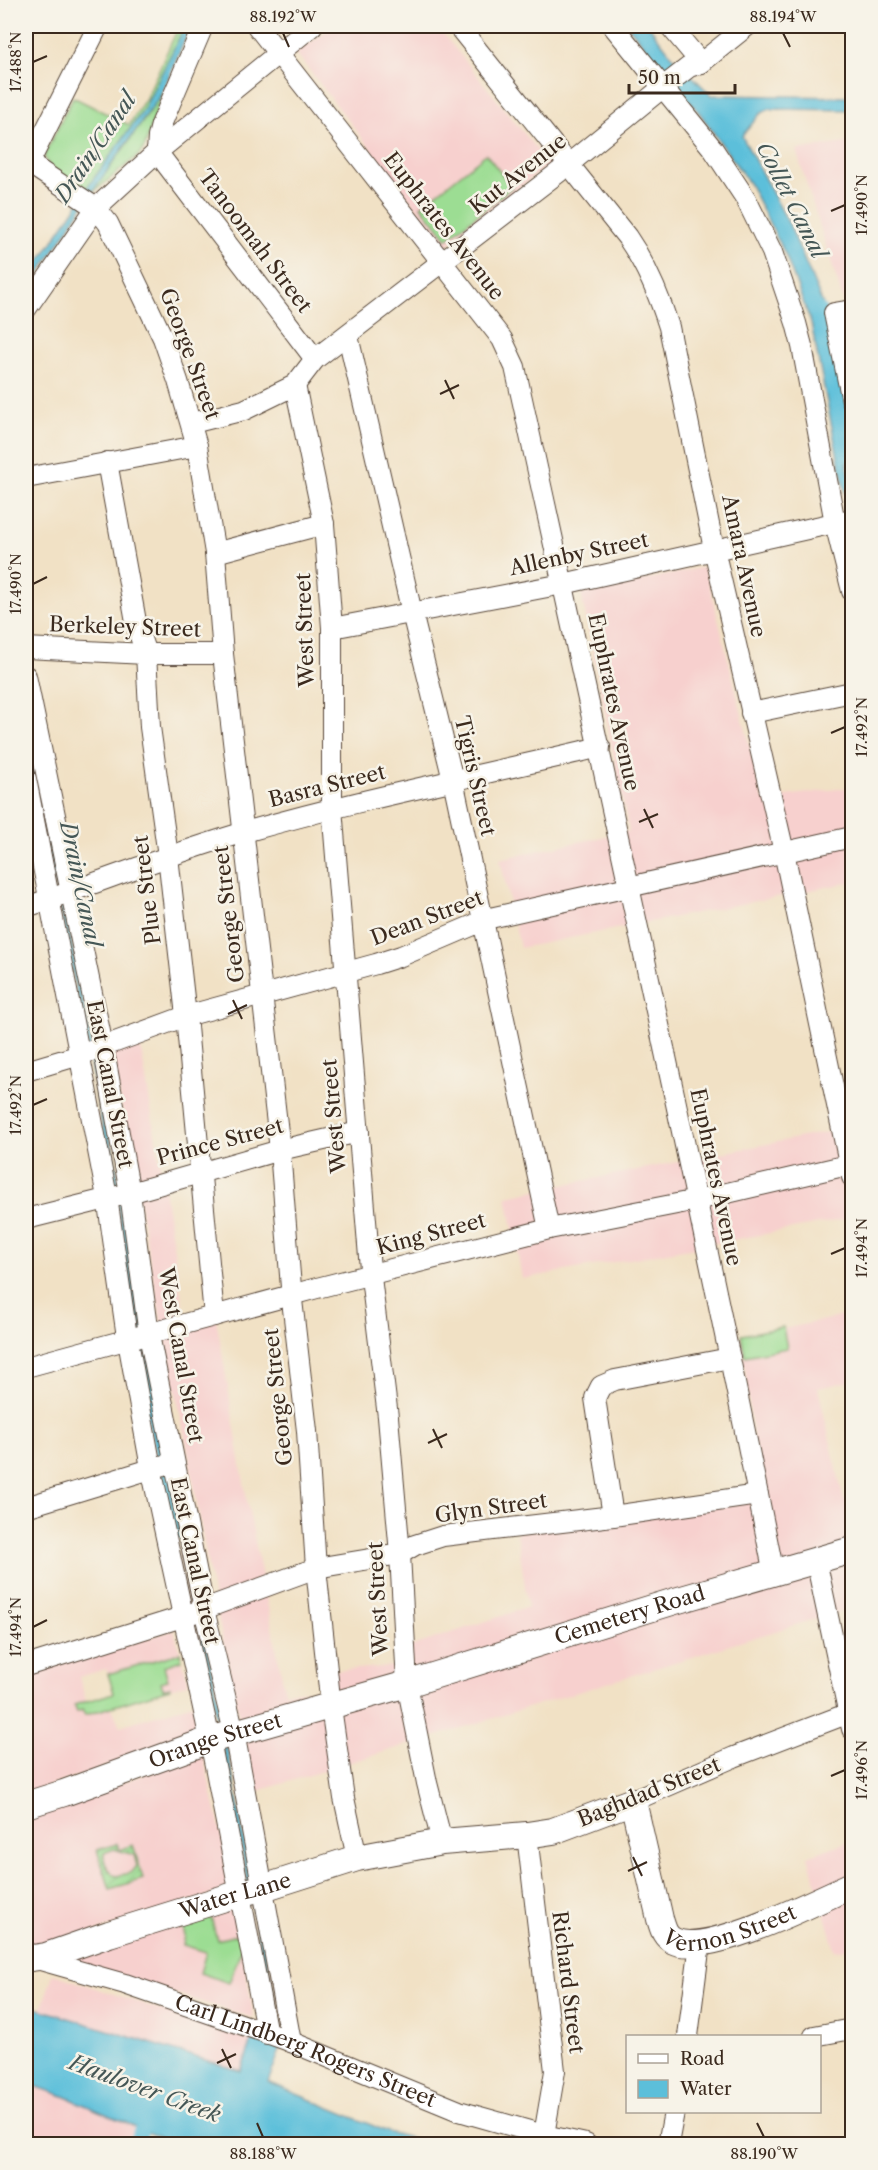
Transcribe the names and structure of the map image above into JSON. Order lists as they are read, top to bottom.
{
  "streets": {
    "main road": [
      "Cemetery Road",
      "Orange Street",
      "Baghdad Street",
      "Water Lane",
      "Vernon Street"
    ],
    "street": [
      "Kut Avenue",
      "Euphrates Avenue",
      "Tanoomah Street",
      "George Street",
      "Allenby Street",
      "Amara Avenue",
      "Berkeley Street",
      "West Street",
      "Tigris Street",
      "Basra Street",
      "Plue Street",
      "Dean Street",
      "East Canal Street",
      "Prince Street",
      "King Street",
      "Glyn Street",
      "Richard Street",
      "Carl Lindberg Rogers Street"
    ]
  },
  "crossings": [
    ["Kut Avenue", "Euphrates Avenue"],
    ["Kut Avenue", "Tanoomah Street"],
    ["Kut Avenue", "George Street"],
    ["Kut Avenue", "Amara Avenue"],
    ["Kut Avenue", "West Street"],
    ["Kut Avenue", "Tigris Street"],
    ["Euphrates Avenue", "Allenby Street"],
    ["Euphrates Avenue", "Basra Street"],
    ["Euphrates Avenue", "Dean Street"],
    ["Euphrates Avenue", "King Street"],
    ["Euphrates Avenue", "Glyn Street"],
    ["Euphrates Avenue", "Cemetery Road"],
    ["George Street", "Berkeley Street"],
    ["George Street", "Basra Street"],
    ["George Street", "Dean Street"],
    ["George Street", "Prince Street"],
    ["George Street", "King Street"],
    ["George Street", "Glyn Street"],
    ["George Street", "Orange Street"],
    ["George Street", "Water Lane"],
    ["Allenby Street", "Amara Avenue"],
    ["Allenby Street", "West Street"],
    ["Allenby Street", "Tigris Street"],
    ["Amara Avenue", "Dean Street"],
    ["Amara Avenue", "King Street"],
    ["Berkeley Street", "Plue Street"],
    ["West Street", "Basra Street"],
    ["West Street", "Dean Street"],
    ["West Street", "Prince Street"],
    ["West Street", "King Street"],
    ["West Street", "Glyn Street"],
    ["West Street", "Cemetery Road"],
    ["West Street", "Orange Street"],
    ["West Street", "Baghdad Street"],
    ["West Street", "Water Lane"],
    ["Tigris Street", "Basra Street"],
    ["Tigris Street", "Dean Street"],
    ["Tigris Street", "King Street"],
    ["Basra Street", "Plue Street"],
    ["Basra Street", "East Canal Street"],
    ["Plue Street", "Dean Street"],
    ["Plue Street", "Prince Street"],
    ["Plue Street", "King Street"],
    ["Dean Street", "East Canal Street"],
    ["East Canal Street", "Prince Street"],
    ["East Canal Street", "King Street"],
    ["East Canal Street", "Glyn Street"],
    ["East Canal Street", "Orange Street"],
    ["East Canal Street", "Water Lane"],
    ["East Canal Street", "Carl Lindberg Rogers Street"],
    ["Cemetery Road", "Orange Street"],
    ["Baghdad Street", "Water Lane"],
    ["Baghdad Street", "Vernon Street"],
    ["Baghdad Street", "Richard Street"],
    ["Water Lane", "Carl Lindberg Rogers Street"],
    ["Richard Street", "Carl Lindberg Rogers Street"]
  ],
  "water": ["Drain/Canal", "Collet Canal", "Haulover Creek"],
  "legend": ["Road", "Water"],
  "scale_bar": "50 m",
  "coordinates": [
    "88.192°W",
    "88.194°W",
    "17.488°N",
    "17.490°N",
    "17.492°N",
    "17.494°N",
    "17.496°N",
    "88.188°W",
    "88.190°W"
  ]
}
